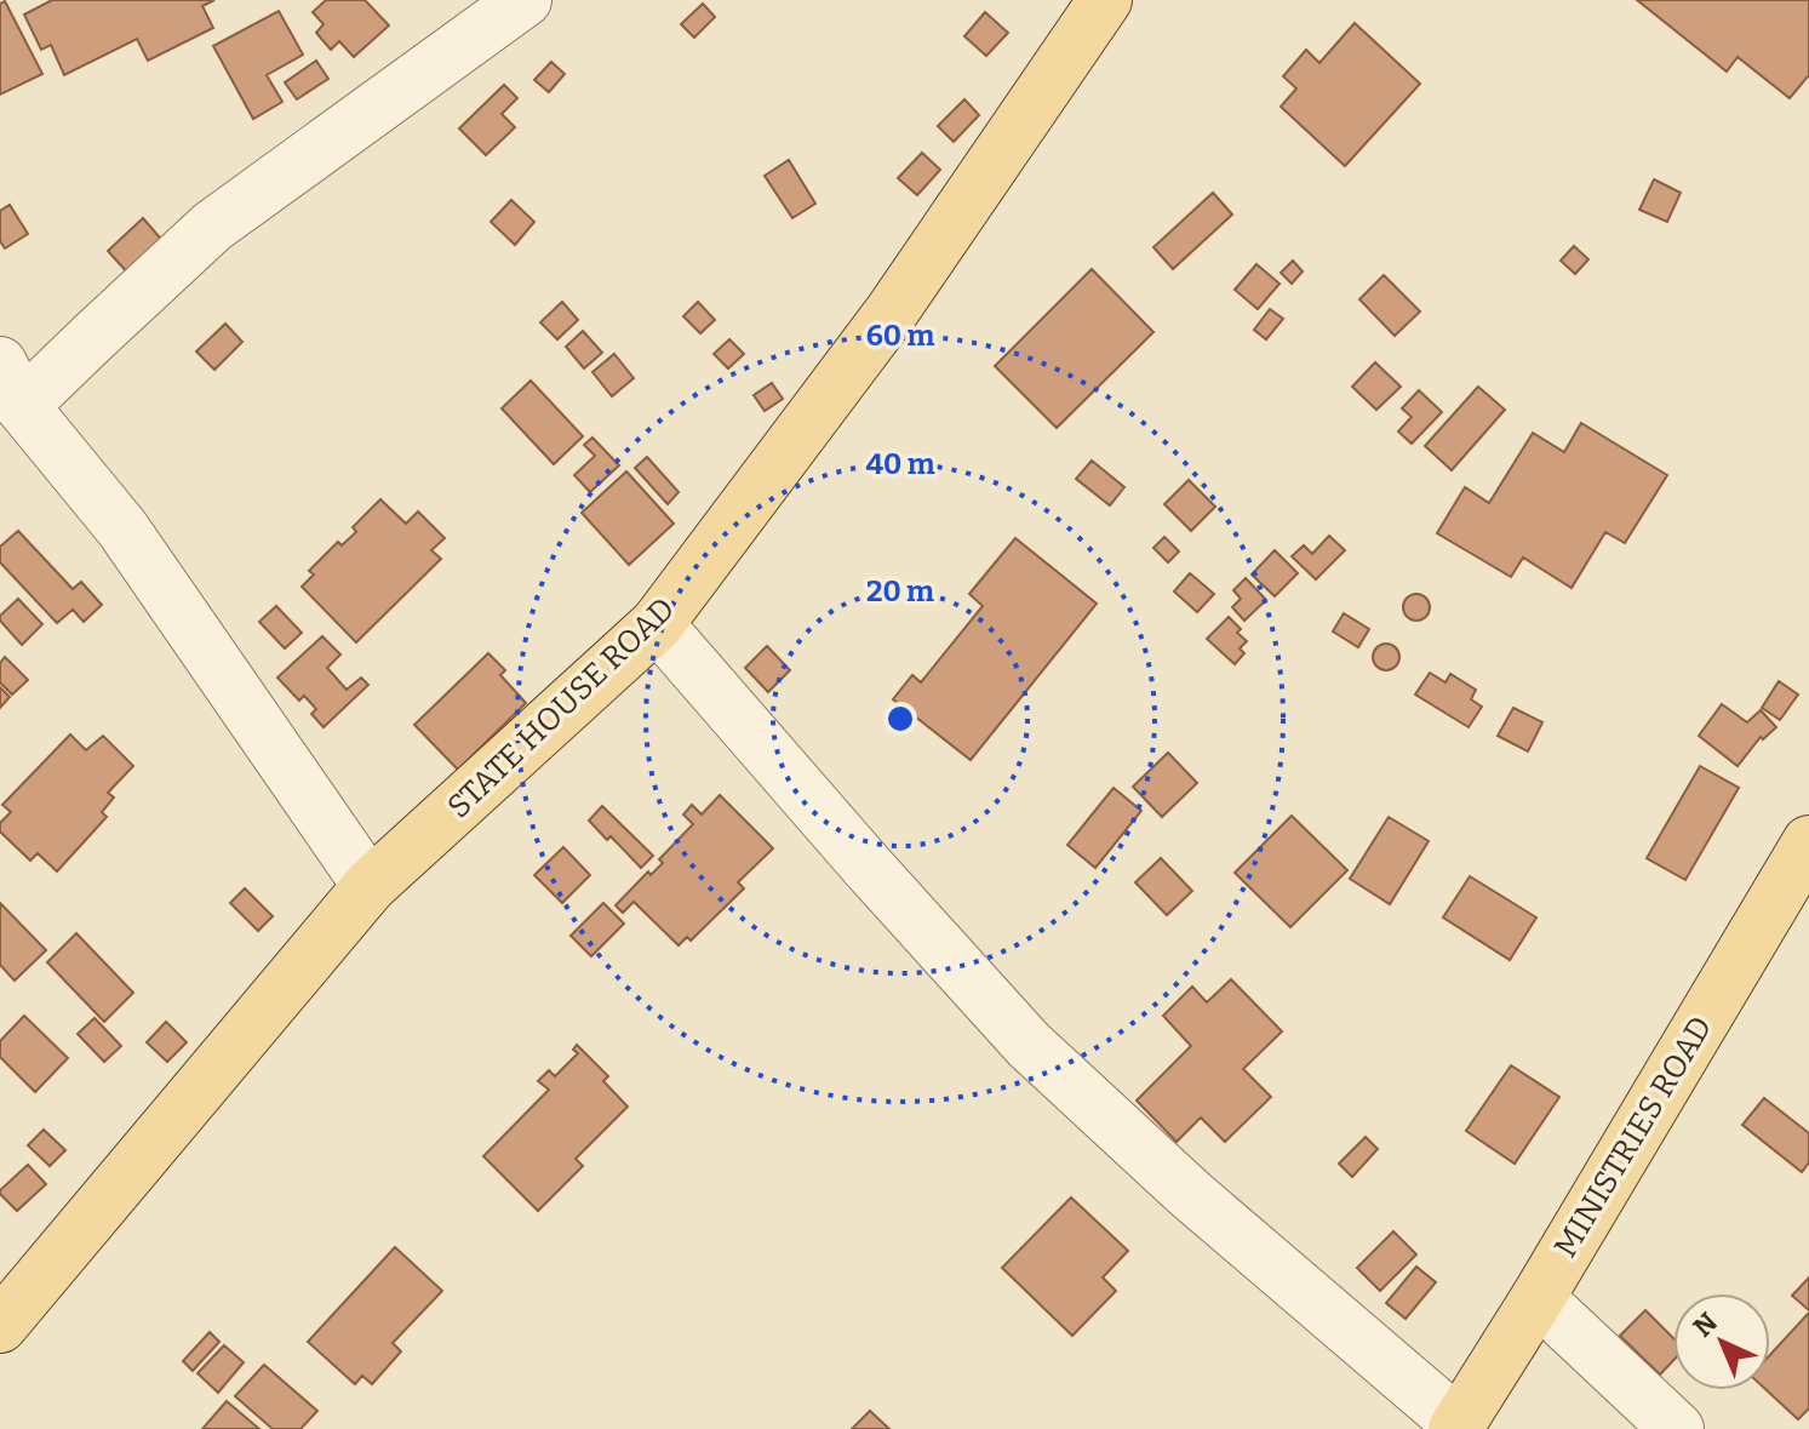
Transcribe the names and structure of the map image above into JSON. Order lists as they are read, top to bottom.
{
  "streets": {
    "main road": ["STATE HOUSE ROAD", "MINISTRIES ROAD"]
  },
  "north": "top left",
  "rings": ["60 m", "40 m", "20 m"]
}
